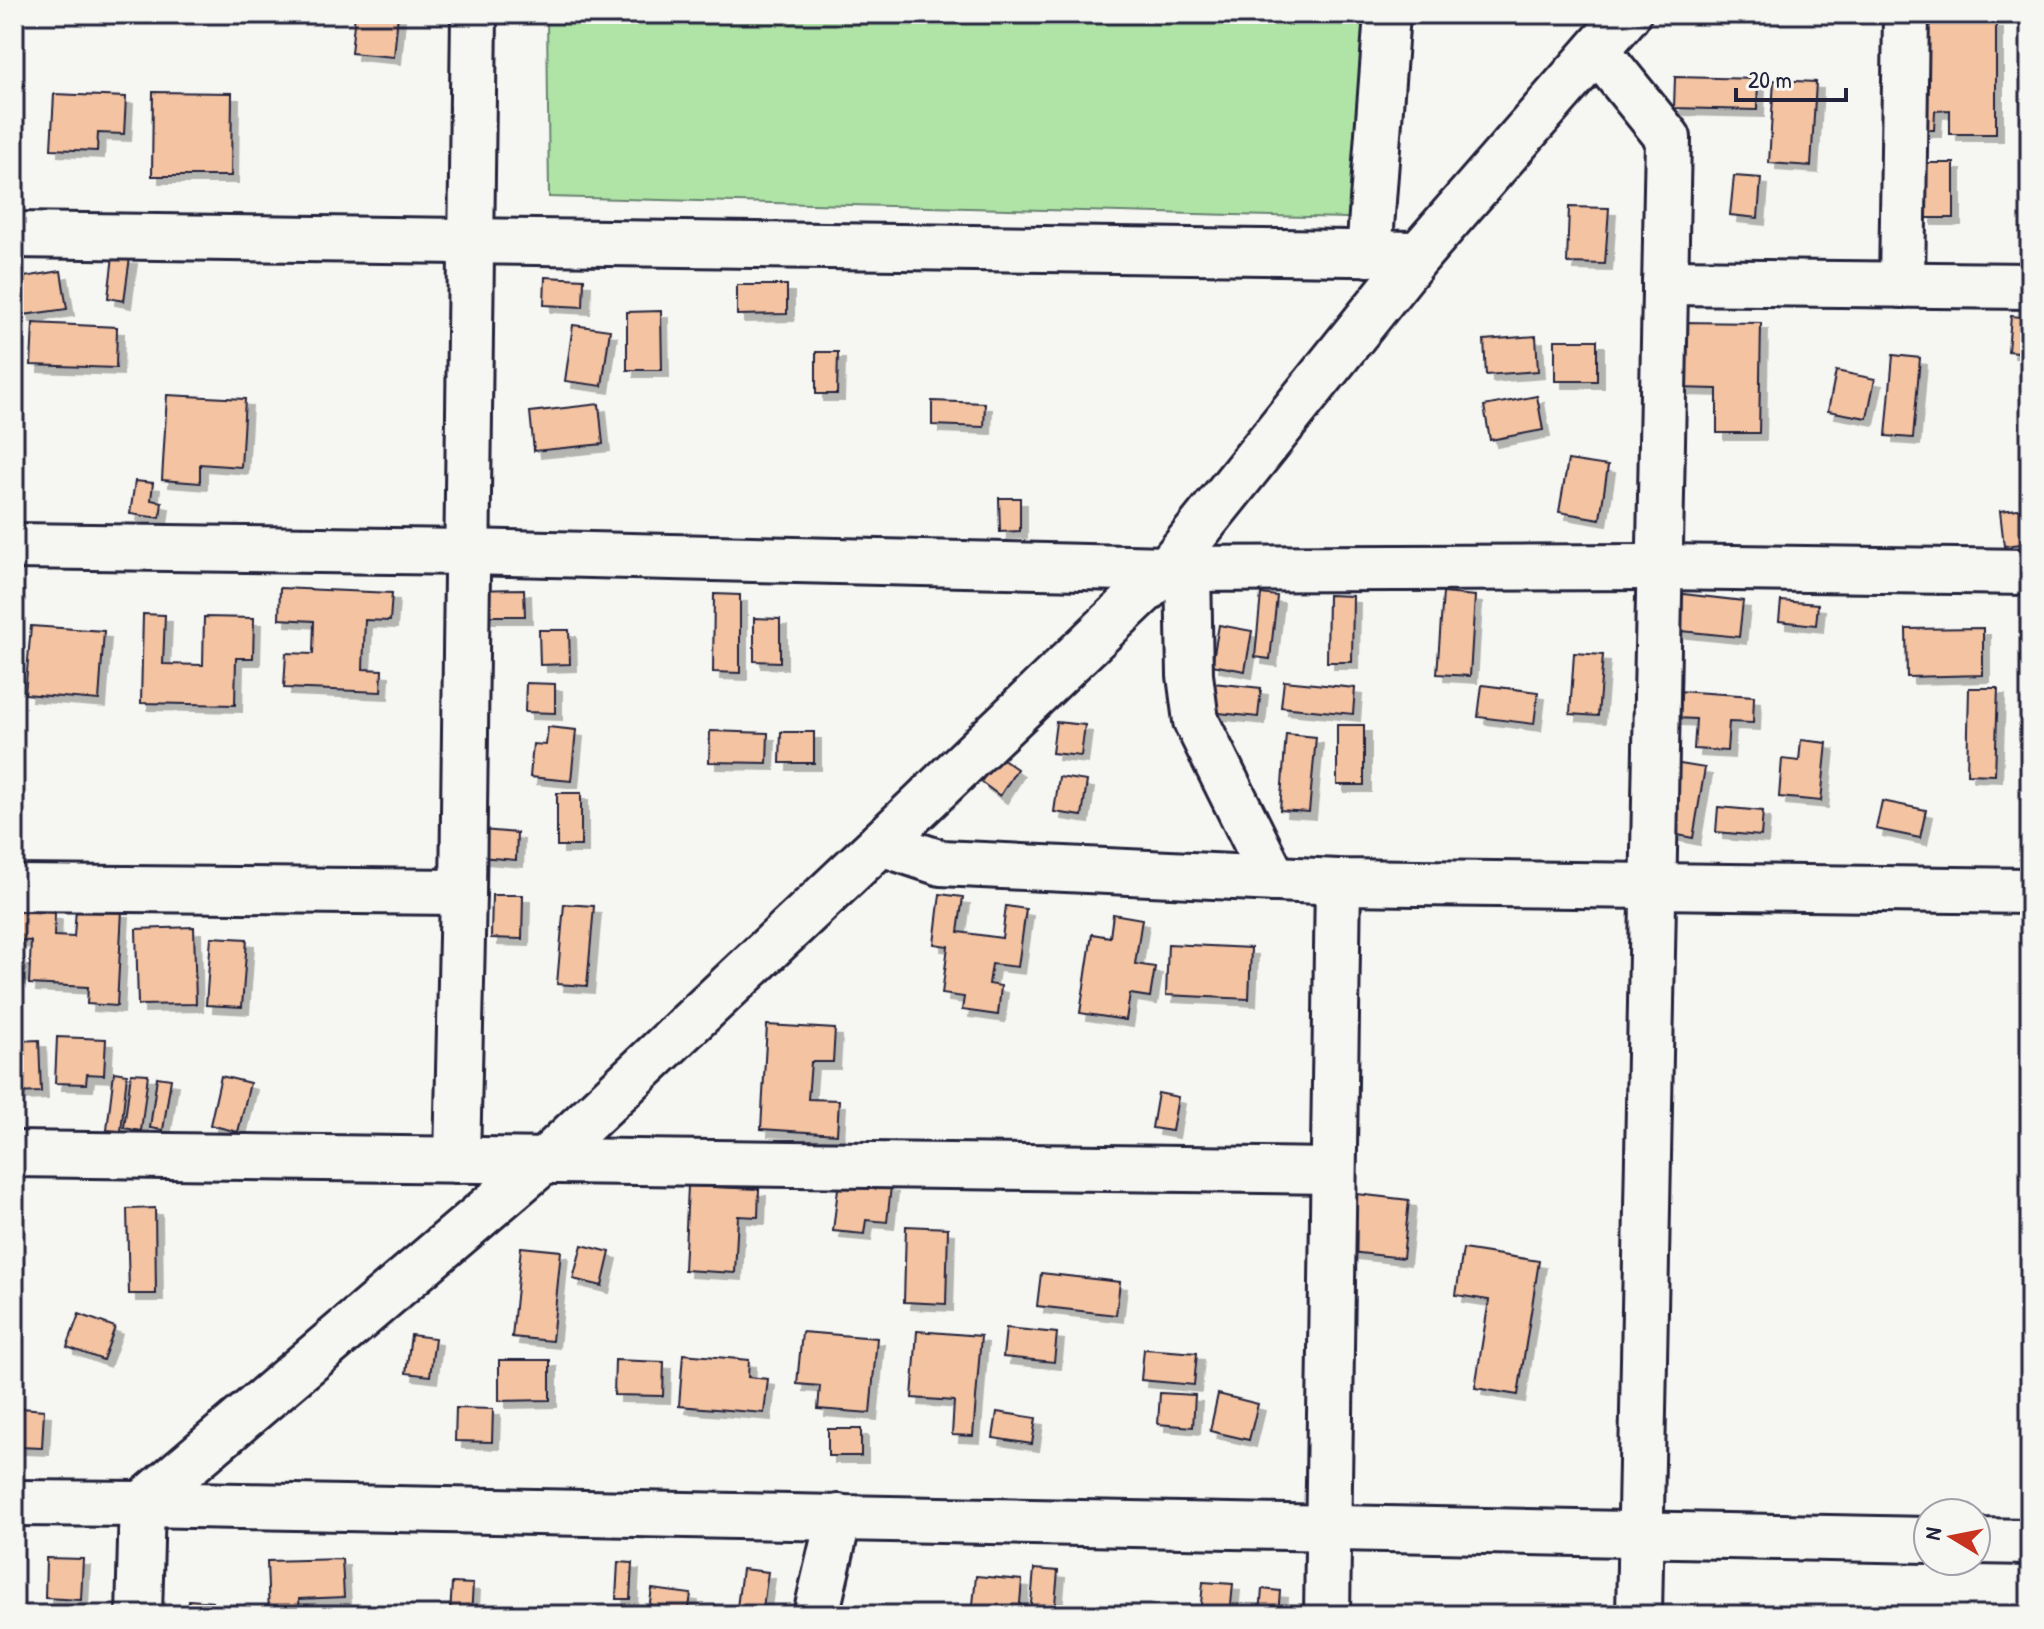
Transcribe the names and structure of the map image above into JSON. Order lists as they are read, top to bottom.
{
  "scale_bar": "20 m",
  "north": "left"
}
